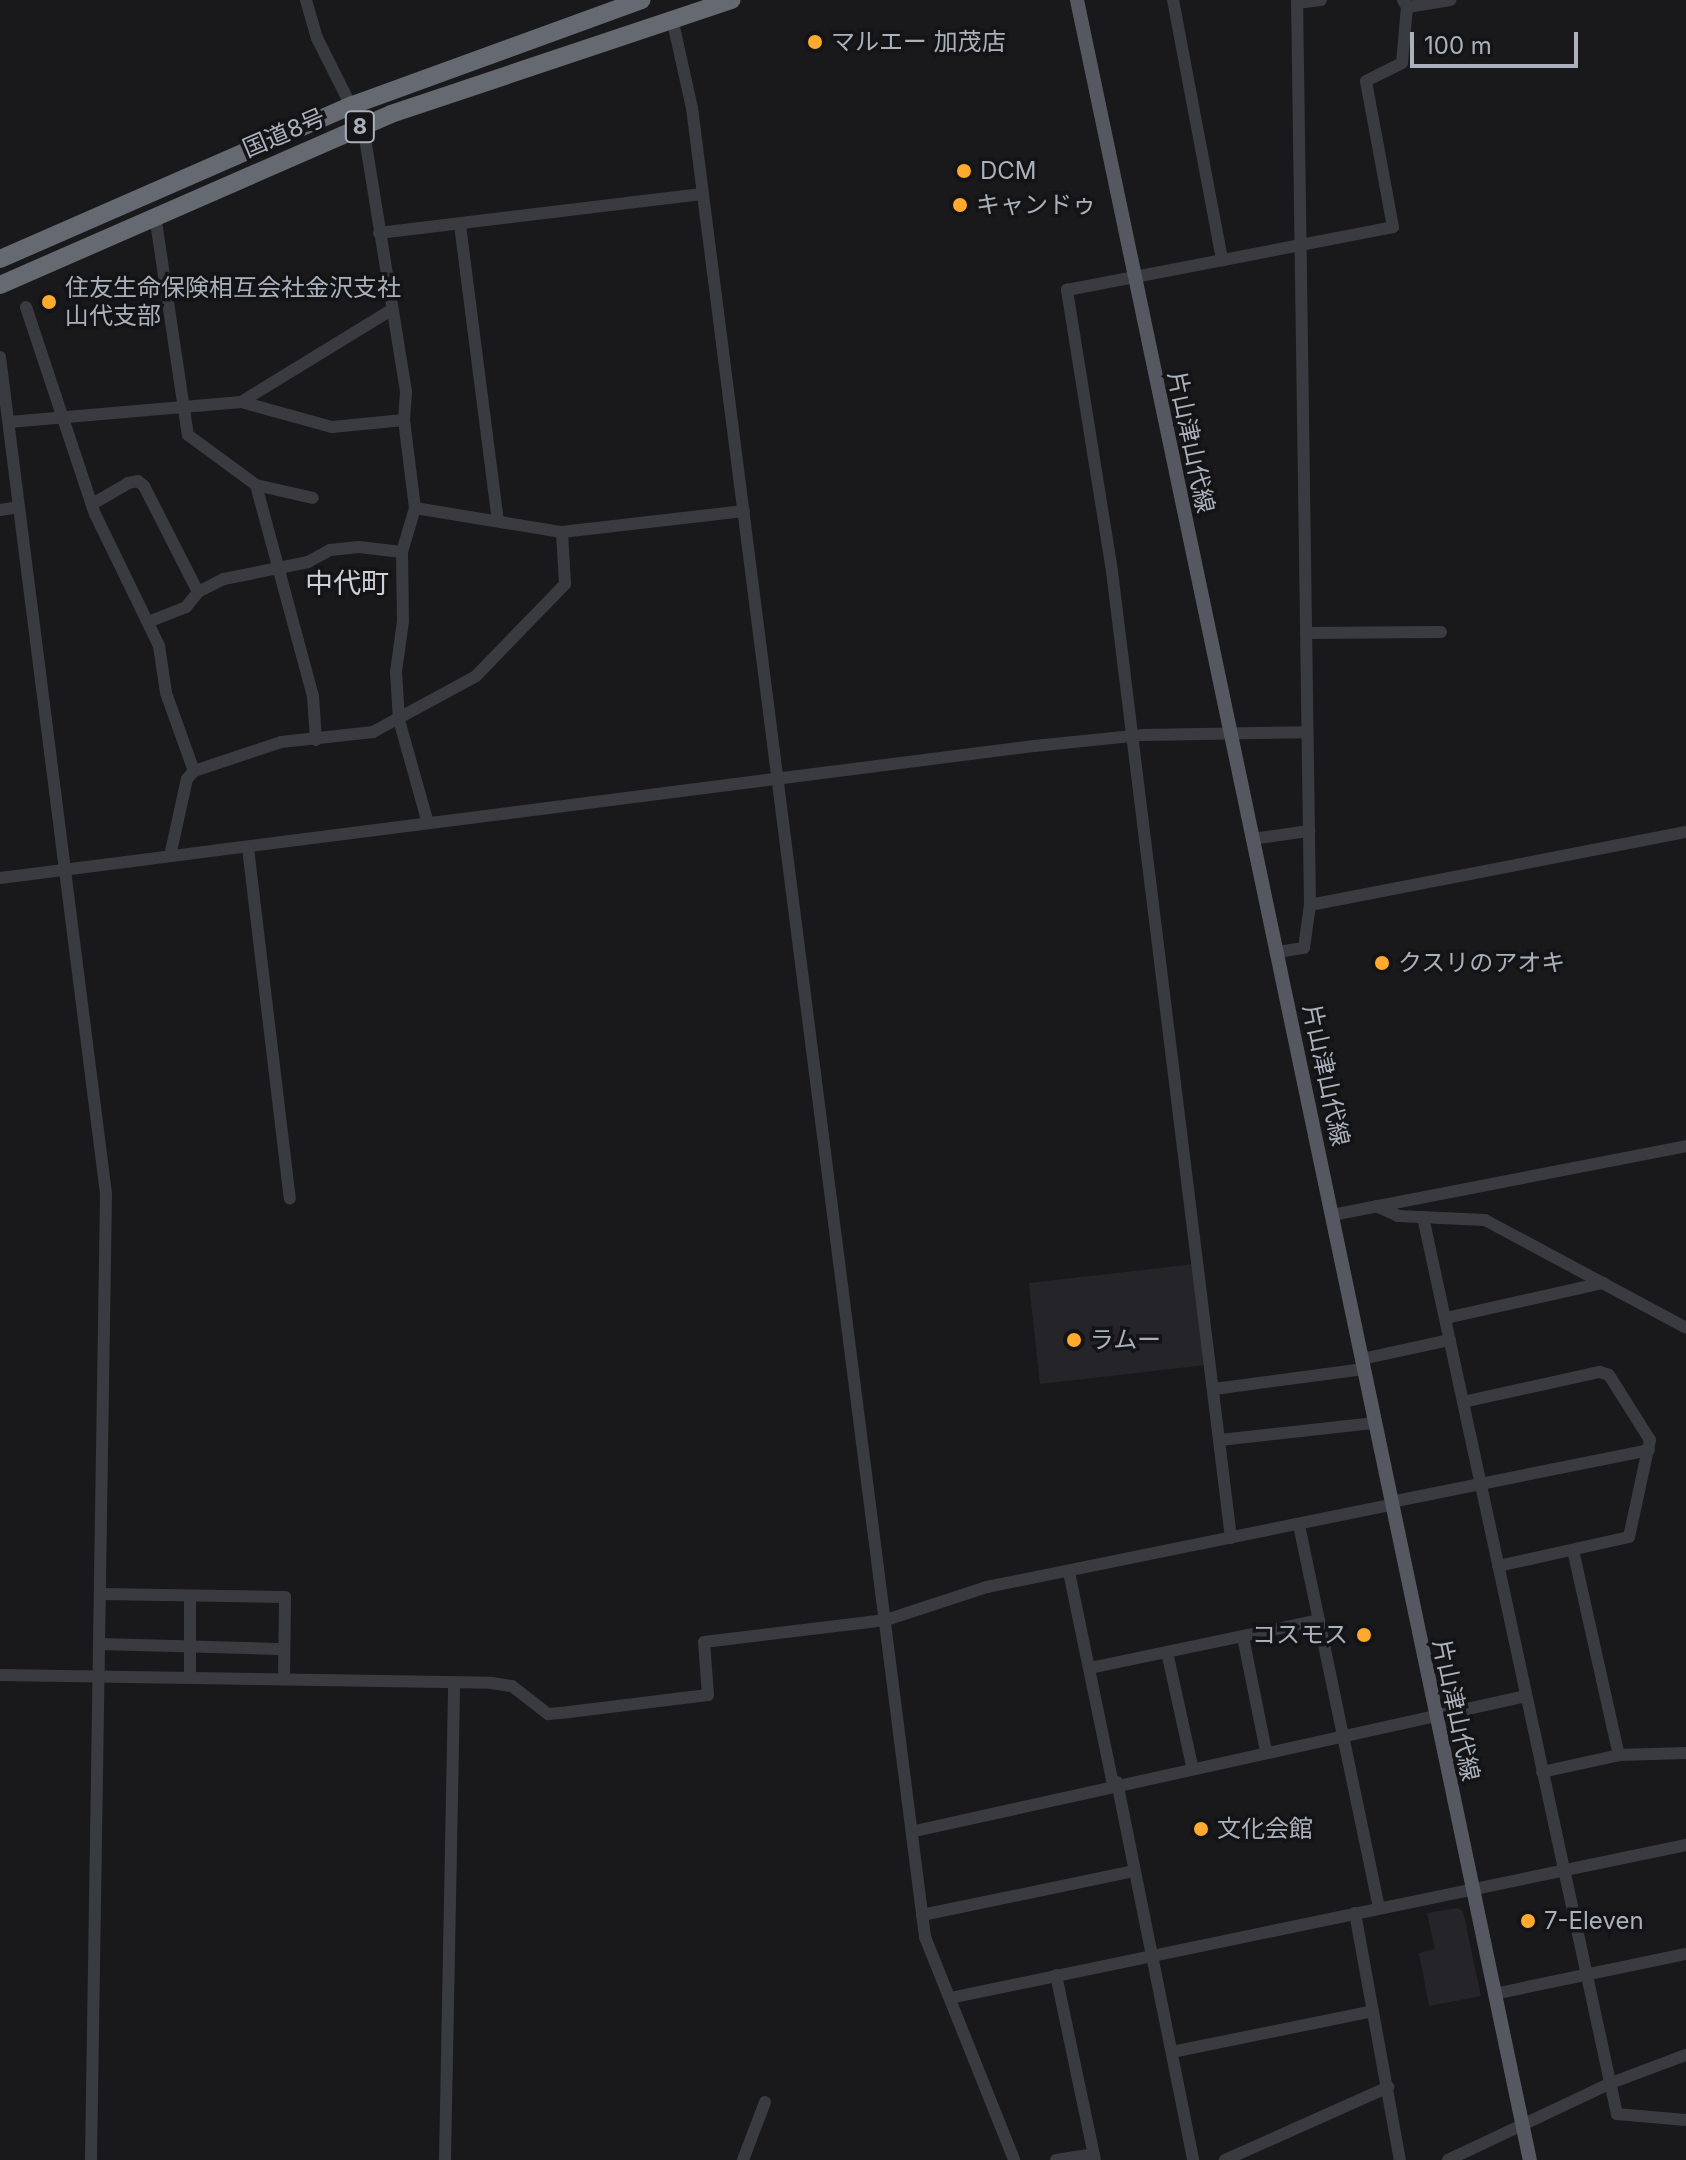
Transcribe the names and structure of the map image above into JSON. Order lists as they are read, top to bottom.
{
  "streets": {
    "highway": ["8", "国道8号"],
    "main road": ["片山津山代線"]
  },
  "districts": ["中代町"],
  "places": [
    "マルエー 加茂店",
    "DCM",
    "キャンドゥ",
    "住友生命保険相互会社金沢支社 山代支部",
    "クスリのアオキ",
    "ラムー",
    "コスモス",
    "文化会館",
    "7-Eleven"
  ],
  "scale_bar": "100 m"
}
